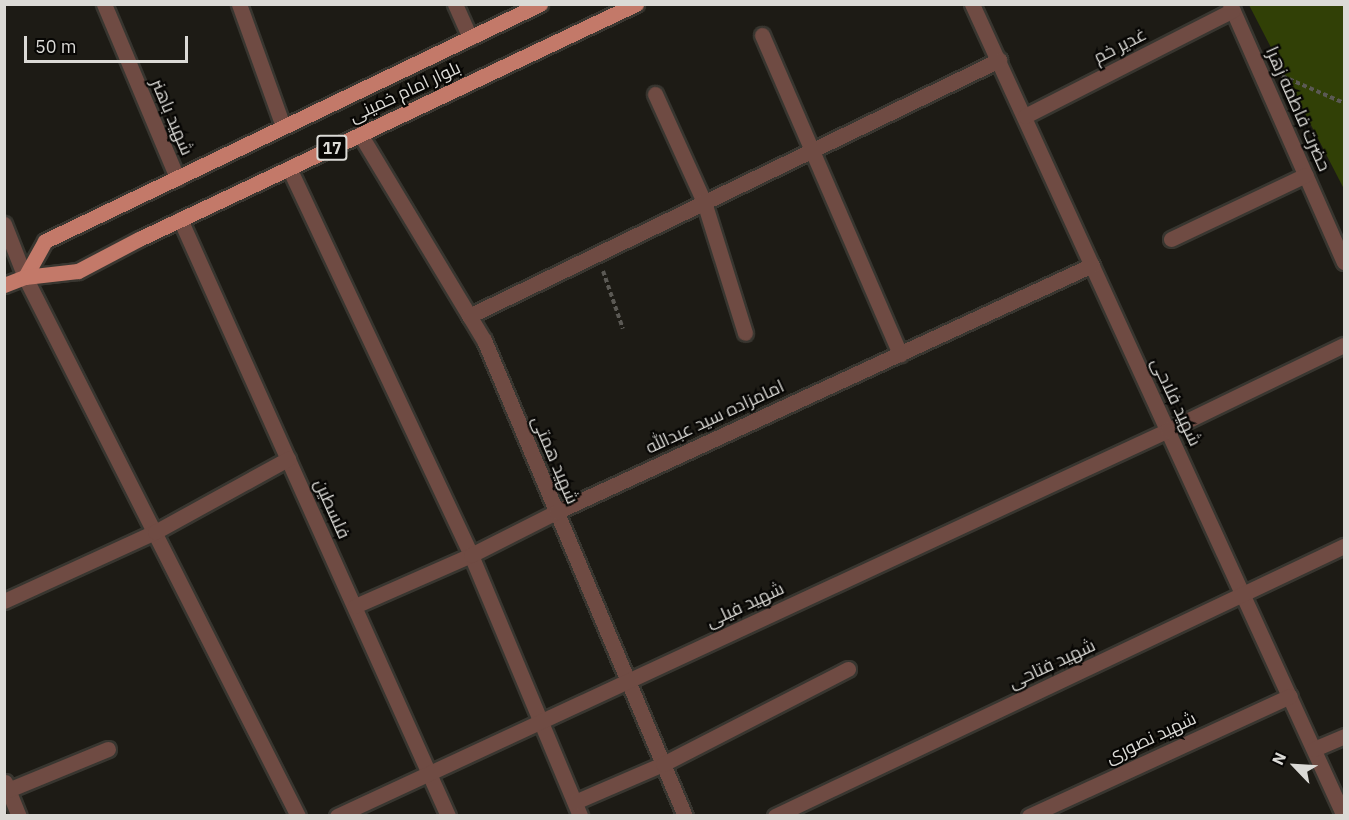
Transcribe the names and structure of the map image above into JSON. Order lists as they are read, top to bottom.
{
  "streets": {
    "main road": ["بلوار امام خمینی", "17"],
    "street": [
      "غدیر خم",
      "حضرت فاطمه زهرا",
      "شهید باهنر",
      "شهید فلاحی",
      "امامزاده سید عبدالله",
      "شهید همتی",
      "فلسطین",
      "شهید فیلی",
      "شهید فتاحی",
      "شهید نصوری"
    ]
  },
  "crossings": [
    ["غدیر خم", "حضرت فاطمه زهرا"],
    ["غدیر خم", "شهید فلاحی"],
    ["بلوار امام خمینی", "شهید باهنر"],
    ["بلوار امام خمینی", "شهید همتی"],
    ["بلوار امام خمینی", "فلسطین"],
    ["شهید فلاحی", "امامزاده سید عبدالله"],
    ["شهید فلاحی", "شهید فیلی"],
    ["شهید فلاحی", "شهید فتاحی"],
    ["شهید فلاحی", "شهید نصوری"],
    ["امامزاده سید عبدالله", "شهید همتی"],
    ["امامزاده سید عبدالله", "فلسطین"],
    ["شهید همتی", "شهید فیلی"],
    ["فلسطین", "شهید فیلی"]
  ],
  "scale_bar": "50 m",
  "north": "top left"
}
